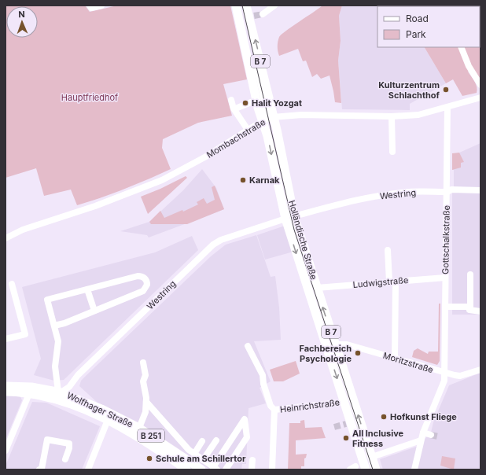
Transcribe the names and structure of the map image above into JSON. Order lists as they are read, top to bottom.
{
  "streets": {
    "main road": [
      "B 7",
      "Holländische Straße",
      "Wolfhager Straße",
      "B 251"
    ],
    "street": [
      "Mombachstraße",
      "Westring",
      "Gottschalkstraße",
      "Ludwigstraße",
      "Moritzstraße",
      "Heinrichstraße"
    ]
  },
  "crossings": [
    ["Mombachstraße", "Holländische Straße"],
    ["Mombachstraße", "Gottschalkstraße"],
    ["Westring", "Holländische Straße"],
    ["Westring", "Gottschalkstraße"],
    ["Westring", "Wolfhager Straße"],
    ["Holländische Straße", "Ludwigstraße"],
    ["Holländische Straße", "Moritzstraße"],
    ["Holländische Straße", "Heinrichstraße"],
    ["Gottschalkstraße", "Ludwigstraße"],
    ["Gottschalkstraße", "Moritzstraße"]
  ],
  "parks": ["Hauptfriedhof"],
  "places": [
    "Kulturzentrum Schlachthof",
    "Halit Yozgat",
    "Karnak",
    "Fachbereich Psychologie",
    "Hofkunst Fliege",
    "All Inclusive Fitness",
    "Schule am Schillertor"
  ],
  "legend": ["Road", "Park"],
  "north": "top"
}
